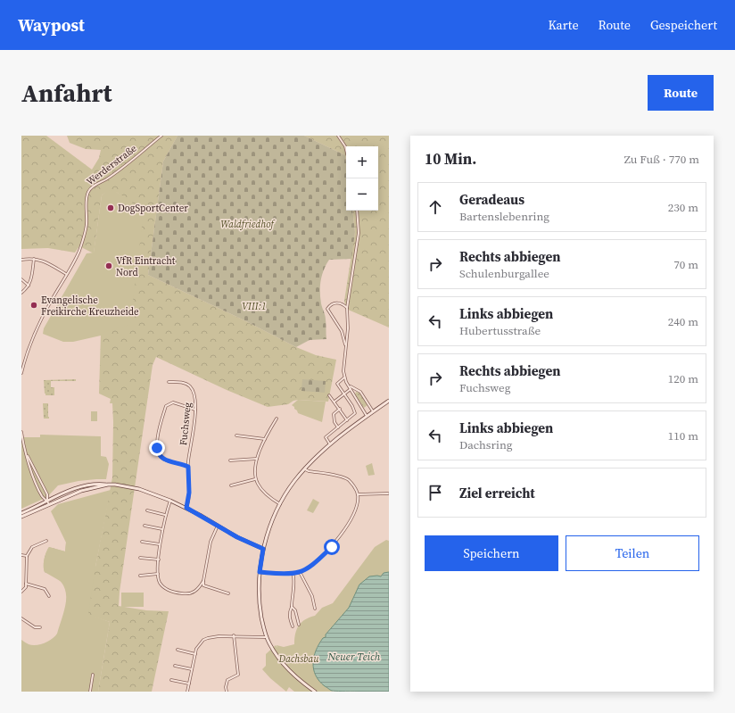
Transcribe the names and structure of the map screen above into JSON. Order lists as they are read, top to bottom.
{
  "streets": {
    "street": ["Werderstraße", "Fuchsweg"]
  },
  "water": ["Neuer Teich"],
  "parks": ["Waldfriedhof", "VIII:1", "Dachsbau"],
  "places": ["DogSportCenter", "VfR Eintracht Nord", "Evangelische Freikirche Kreuzheide"],
  "page": {
    "header": "Waypost",
    "nav": ["Karte", "Route", "Gespeichert"],
    "buttons": [
      "Route",
      ["Speichern", "Teilen"]
    ],
    "title": "Anfahrt",
    "heading": ["10 Min.", "Zu Fuß · 770 m"],
    "map_buttons": ["+", "−"],
    "list": [
      ["Geradeaus", "Bartenslebenring", "230 m"],
      ["Rechts abbiegen", "Schulenburgallee", "70 m"],
      ["Links abbiegen", "Hubertusstraße", "240 m"],
      ["Rechts abbiegen", "Fuchsweg", "120 m"],
      ["Links abbiegen", "Dachsring", "110 m"],
      "Ziel erreicht"
    ]
  }
}
